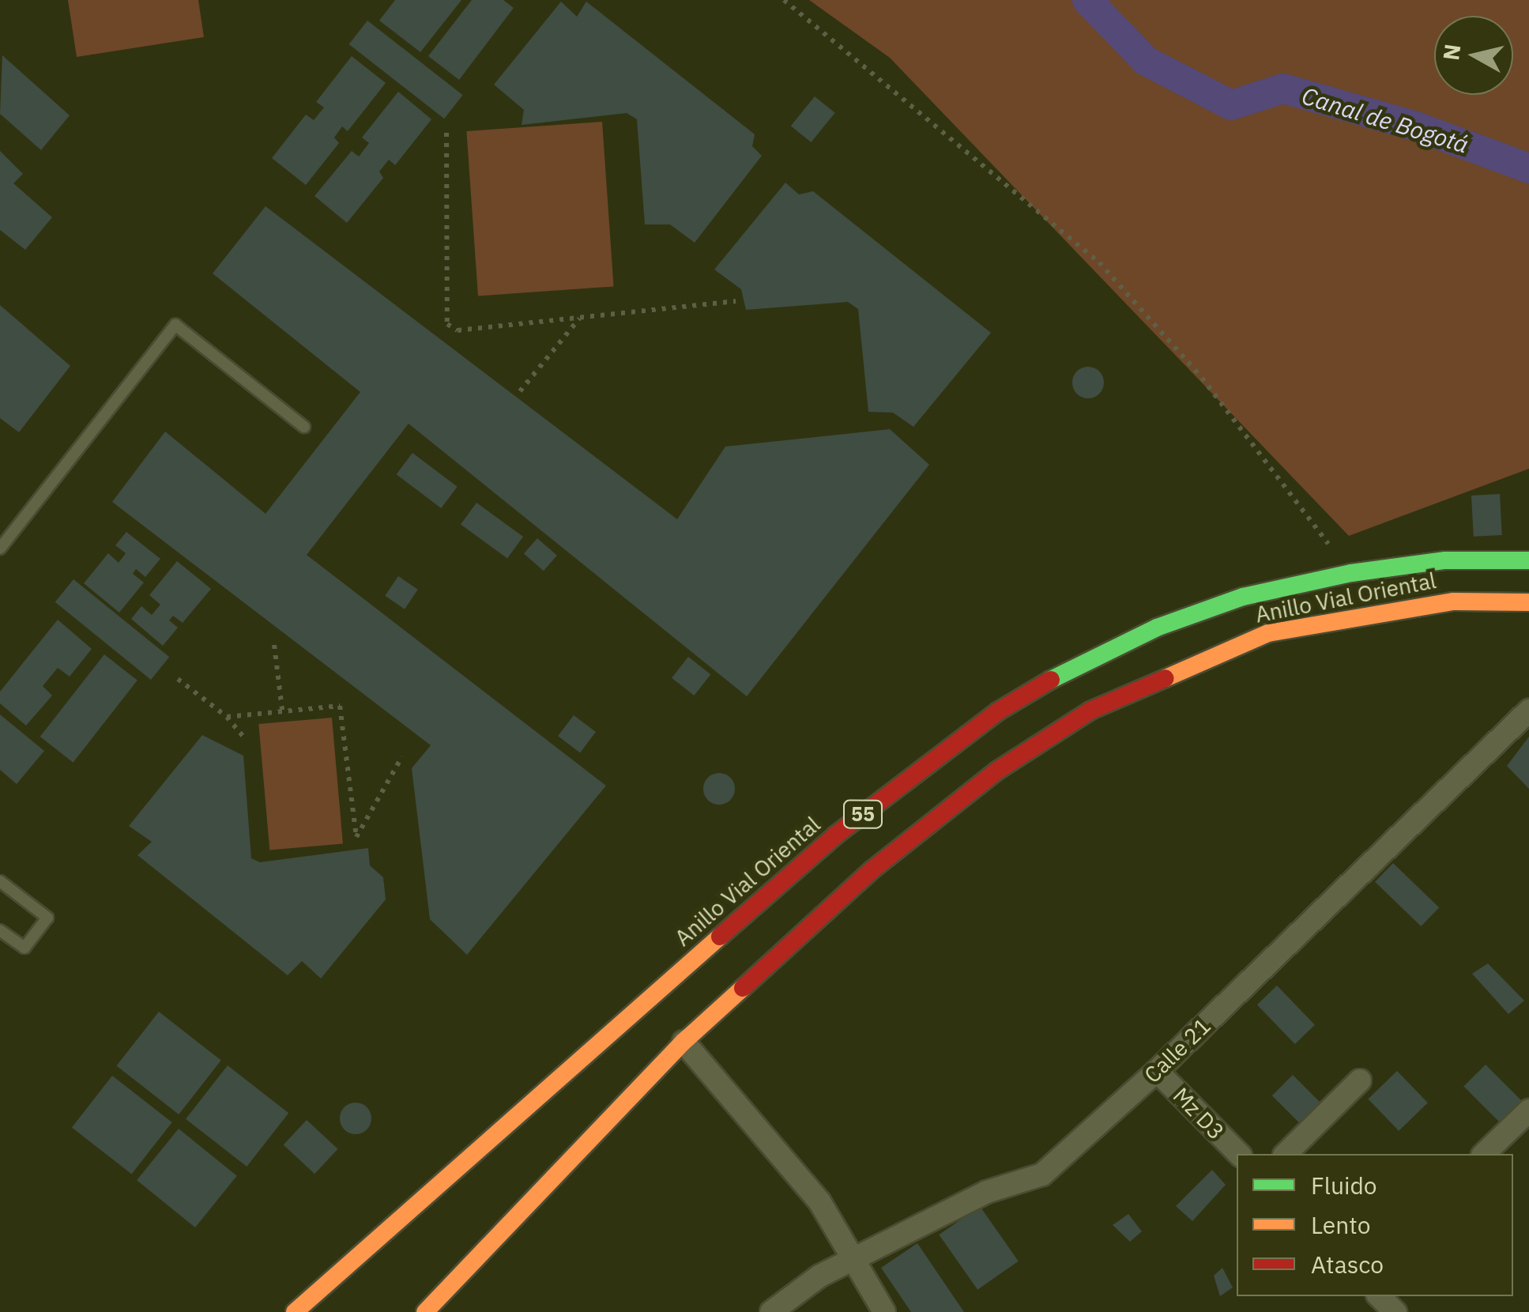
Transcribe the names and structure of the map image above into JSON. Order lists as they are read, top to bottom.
{
  "streets": {
    "highway": ["Anillo Vial Oriental", "55"],
    "street": ["Calle 21", "Mz D3"]
  },
  "crossings": [
    ["Calle 21", "Mz D3"]
  ],
  "water": ["Canal de Bogotá"],
  "legend": ["Fluido", "Lento", "Atasco"],
  "north": "left"
}
